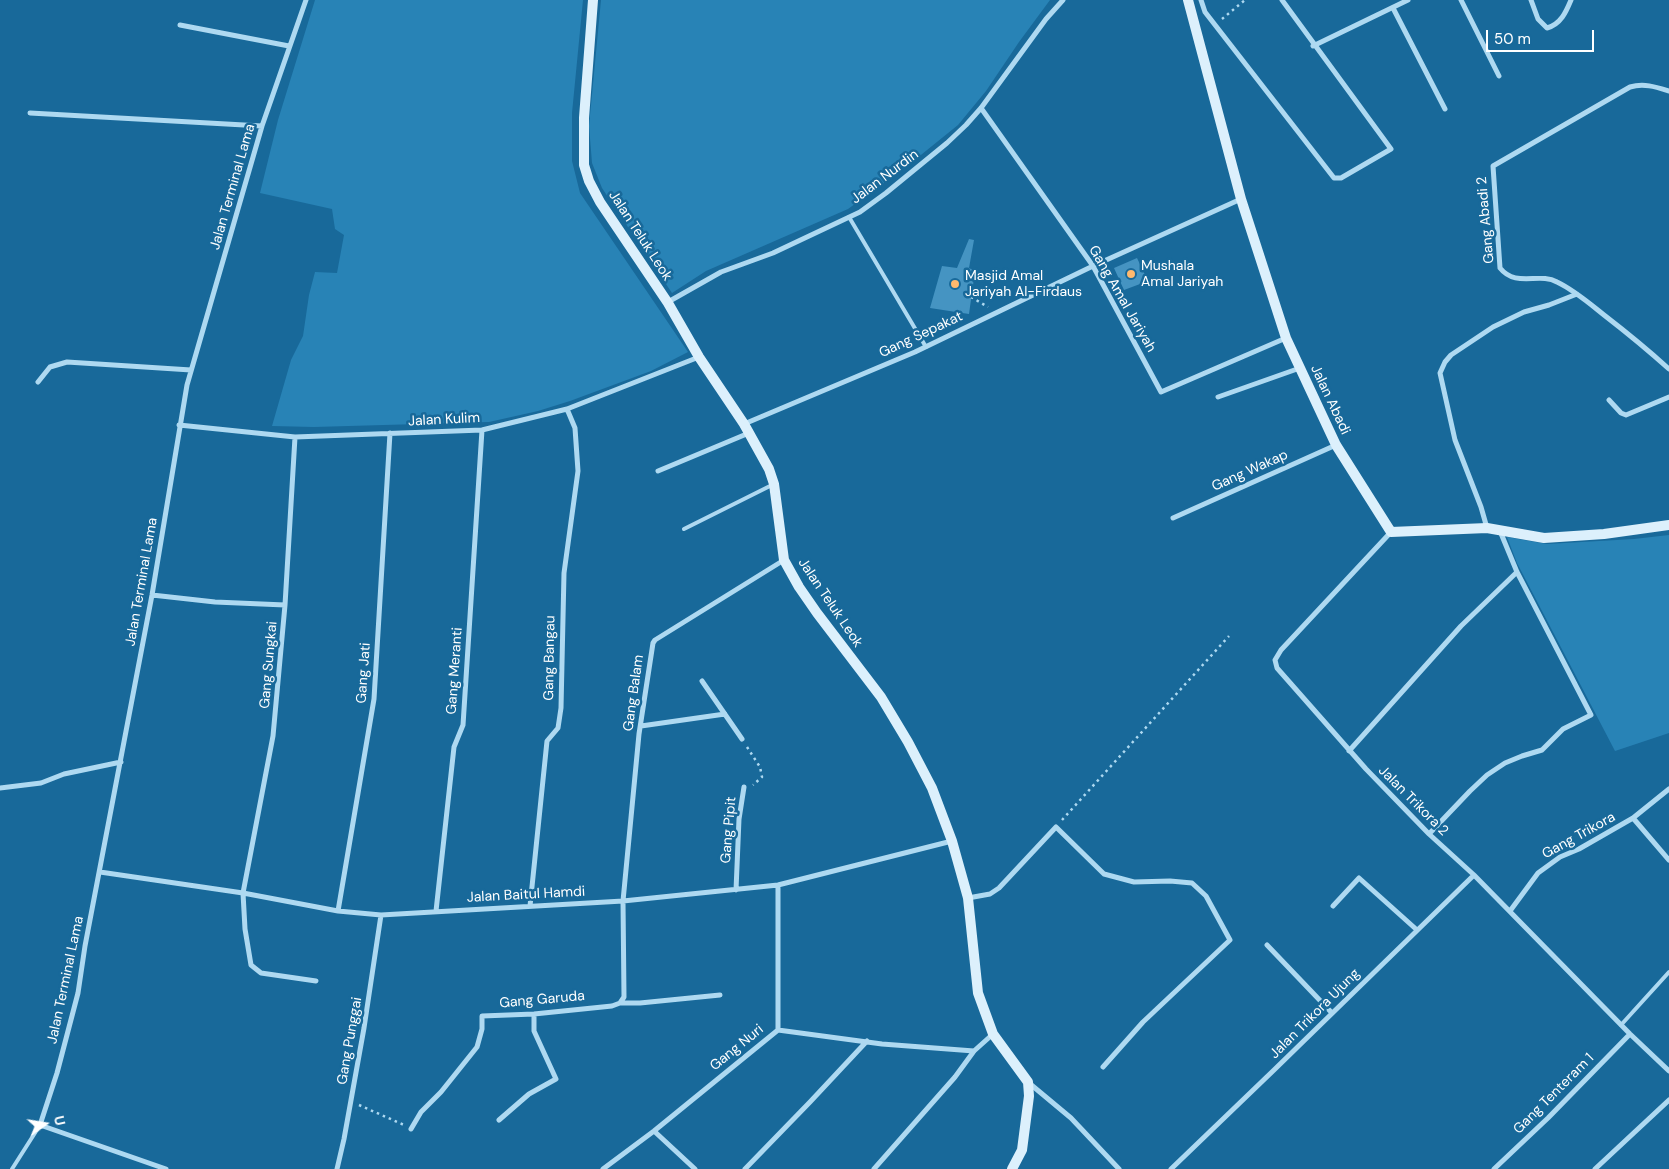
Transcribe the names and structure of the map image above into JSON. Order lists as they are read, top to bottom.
{
  "streets": {
    "street": [
      "Jalan Nurdin",
      "Jalan Terminal Lama",
      "Gang Abadi 2",
      "Jalan Teluk Leok",
      "Gang Amal Jariyah",
      "Gang Sepakat",
      "Jalan Abadi",
      "Jalan Kulim",
      "Gang Wakap",
      "Gang Bangau",
      "Gang Sungkai",
      "Gang Meranti",
      "Gang Jati",
      "Gang Balam",
      "Jalan Trikora 2",
      "Gang Pipit",
      "Gang Trikora",
      "Jalan Baitul Hamdi",
      "Gang Garuda",
      "Jalan Trikora Ujung",
      "Gang Punggai",
      "Gang Nuri",
      "Gang Tenteram 1"
    ]
  },
  "crossings": [
    ["Jalan Nurdin", "Jalan Teluk Leok"],
    ["Jalan Nurdin", "Gang Amal Jariyah"],
    ["Jalan Terminal Lama", "Jalan Kulim"],
    ["Jalan Terminal Lama", "Jalan Baitul Hamdi"],
    ["Jalan Teluk Leok", "Gang Sepakat"],
    ["Jalan Teluk Leok", "Jalan Kulim"],
    ["Jalan Teluk Leok", "Gang Balam"],
    ["Jalan Teluk Leok", "Jalan Baitul Hamdi"],
    ["Gang Amal Jariyah", "Gang Sepakat"],
    ["Gang Amal Jariyah", "Jalan Abadi"],
    ["Gang Sepakat", "Jalan Abadi"],
    ["Jalan Abadi", "Gang Wakap"],
    ["Jalan Abadi", "Jalan Trikora 2"],
    ["Jalan Kulim", "Gang Bangau"],
    ["Jalan Kulim", "Gang Sungkai"],
    ["Jalan Kulim", "Gang Meranti"],
    ["Jalan Kulim", "Gang Jati"],
    ["Gang Bangau", "Jalan Baitul Hamdi"],
    ["Gang Sungkai", "Jalan Baitul Hamdi"],
    ["Gang Meranti", "Jalan Baitul Hamdi"],
    ["Gang Jati", "Jalan Baitul Hamdi"],
    ["Gang Balam", "Jalan Baitul Hamdi"],
    ["Jalan Trikora 2", "Gang Trikora"],
    ["Jalan Trikora 2", "Jalan Trikora Ujung"],
    ["Jalan Trikora 2", "Gang Tenteram 1"],
    ["Gang Pipit", "Jalan Baitul Hamdi"],
    ["Jalan Baitul Hamdi", "Gang Punggai"]
  ],
  "places": ["Mushala Amal Jariyah", "Masjid Amal Jariyah Al-Firdaus"],
  "scale_bar": "50 m",
  "north": "right"
}
